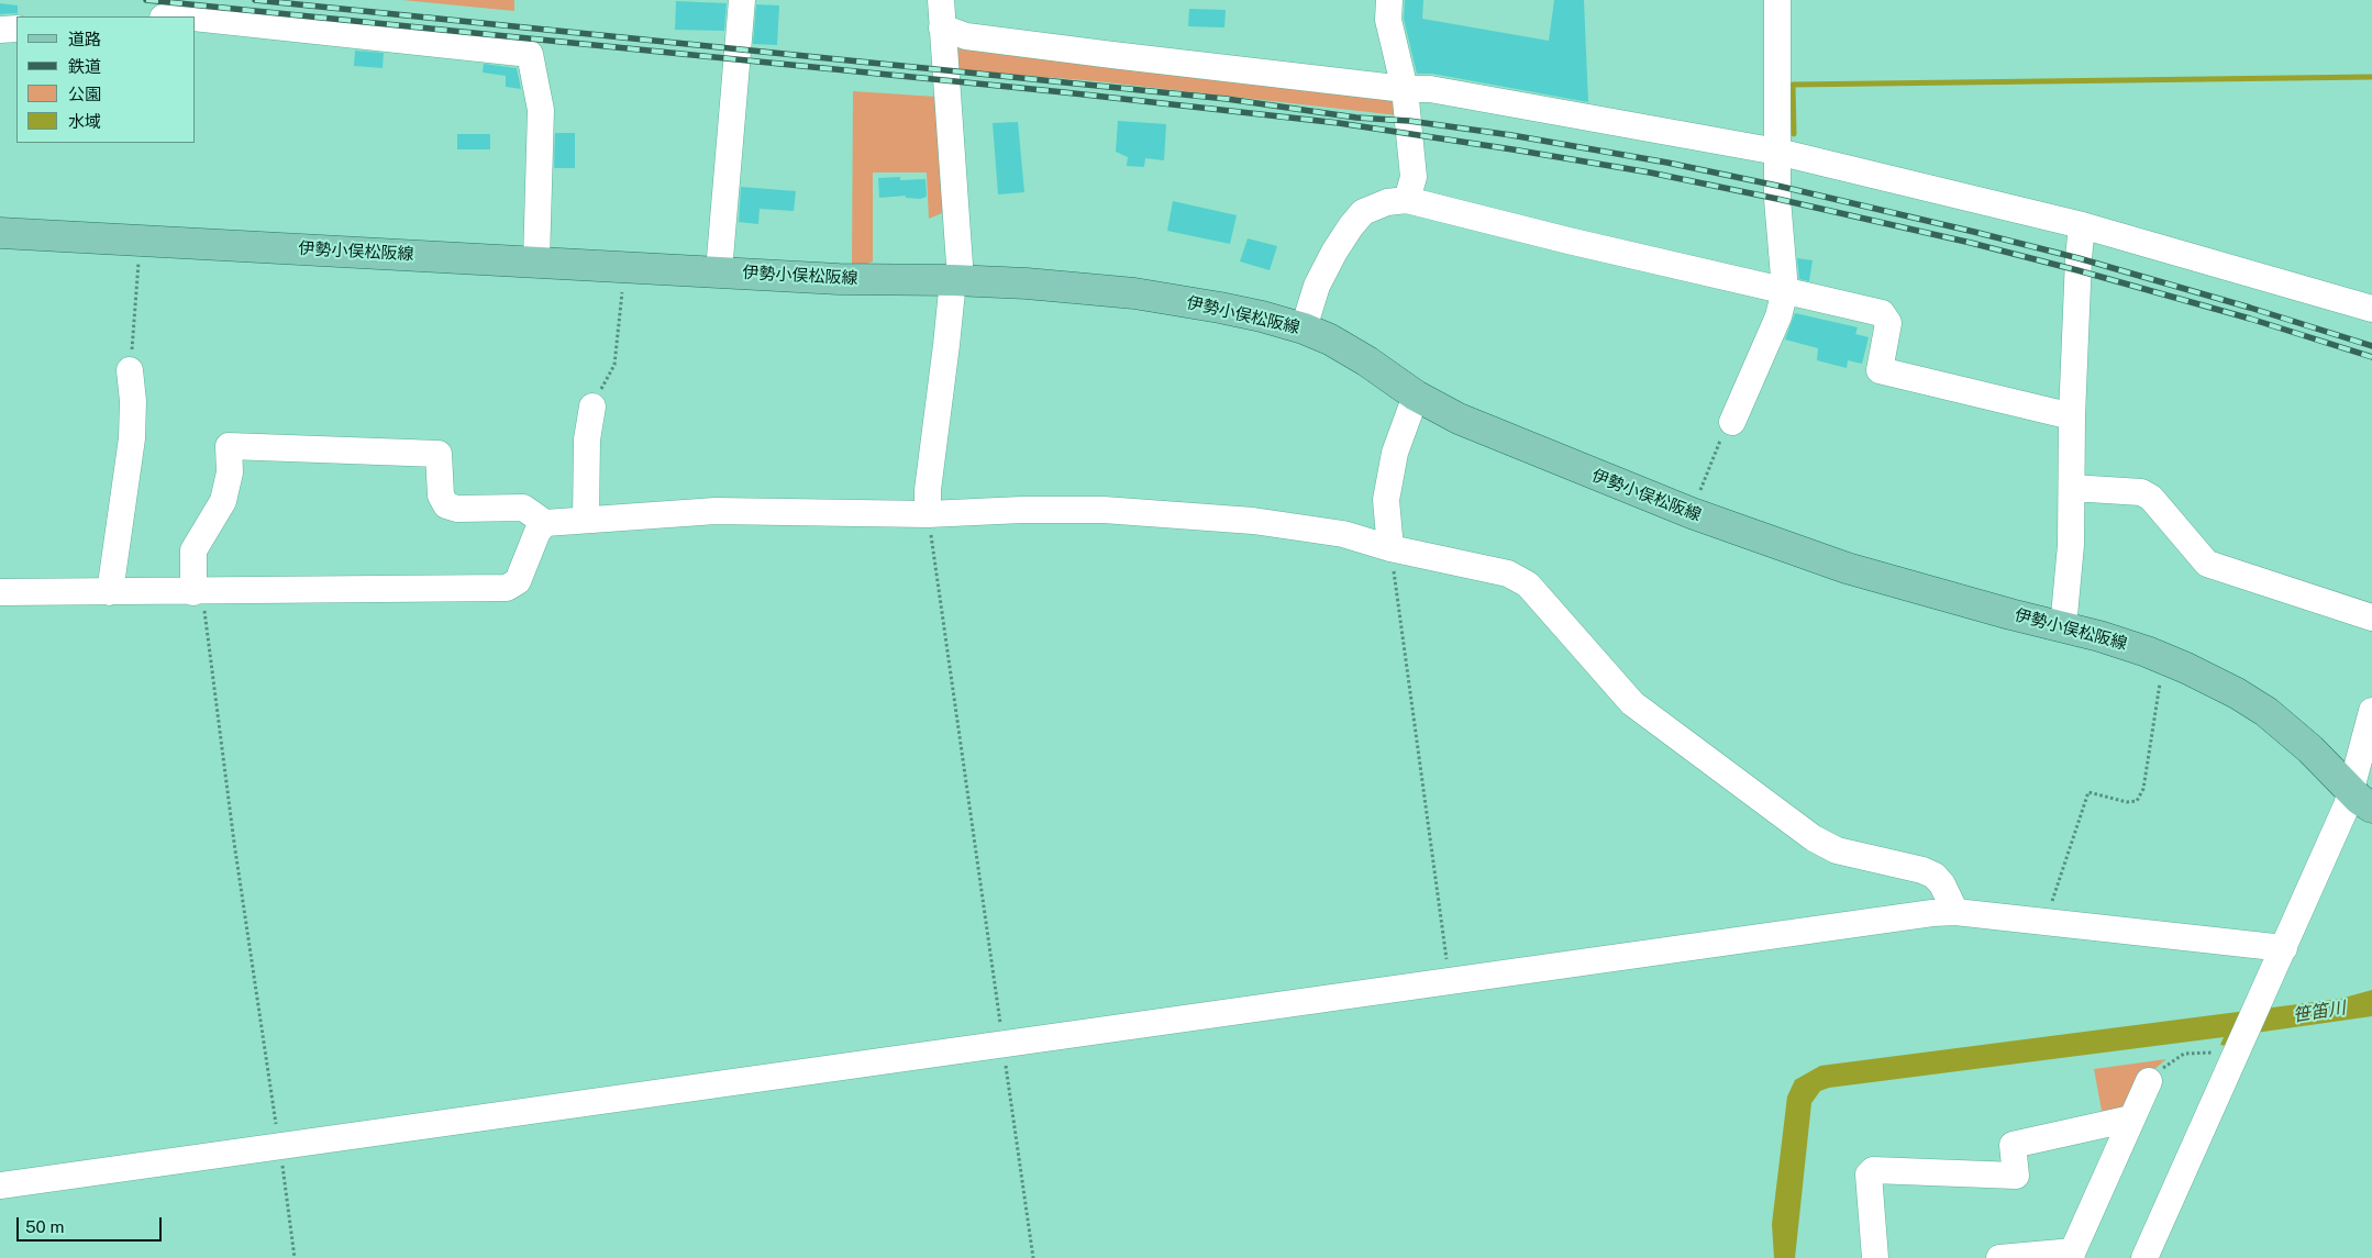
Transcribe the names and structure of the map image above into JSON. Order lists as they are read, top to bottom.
{
  "streets": {
    "main road": ["伊勢小俣松阪線"]
  },
  "water": ["笹笛川"],
  "legend": [
    "道路",
    "鉄道",
    "公園",
    "水域"
  ],
  "scale_bar": "50 m"
}
